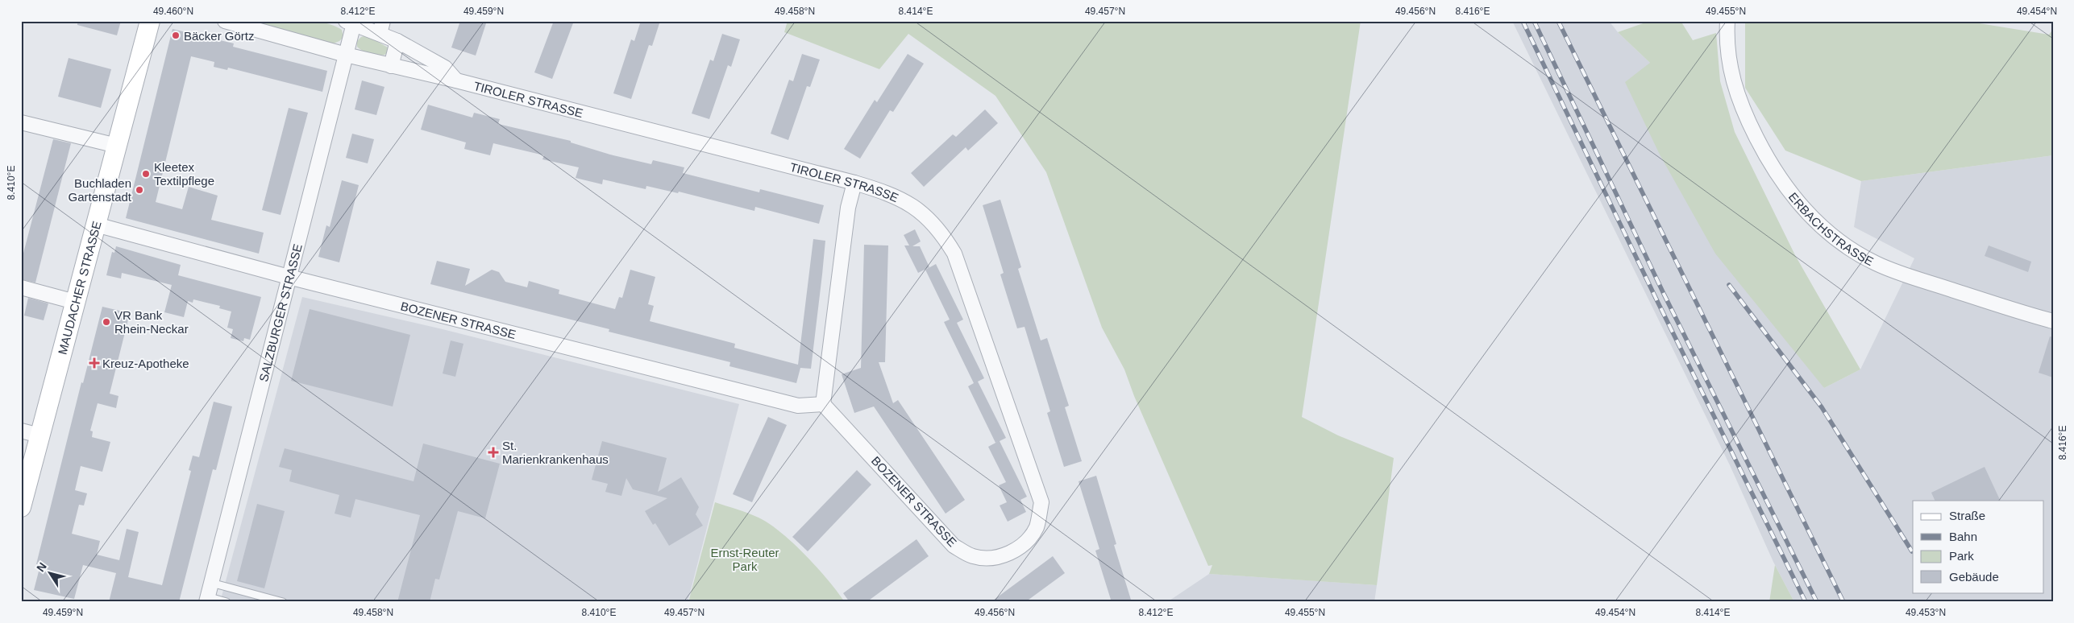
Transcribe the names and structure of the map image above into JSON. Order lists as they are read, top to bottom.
{
  "streets": {
    "main road": ["MAUDACHER STRASSE"],
    "street": [
      "TIROLER STRASSE",
      "ERBACHSTRASSE",
      "SALZBURGER STRASSE",
      "BOZENER STRASSE"
    ]
  },
  "crossings": [
    ["TIROLER STRASSE", "SALZBURGER STRASSE"],
    ["TIROLER STRASSE", "BOZENER STRASSE"],
    ["MAUDACHER STRASSE", "BOZENER STRASSE"],
    ["SALZBURGER STRASSE", "BOZENER STRASSE"]
  ],
  "parks": ["Ernst-Reuter Park"],
  "places": {
    "other": [
      "Bäcker Görtz",
      "Kleetex Textilpflege",
      "Buchladen Gartenstadt",
      "VR Bank Rhein-Neckar"
    ],
    "health": ["Kreuz-Apotheke", "St. Marienkrankenhaus"]
  },
  "legend": [
    "Straße",
    "Bahn",
    "Park",
    "Gebäude"
  ],
  "north": "top left",
  "coordinates": [
    "49.460°N",
    "8.412°E",
    "49.459°N",
    "49.458°N",
    "8.414°E",
    "49.457°N",
    "49.456°N",
    "8.416°E",
    "49.455°N",
    "49.454°N",
    "8.410°E",
    "49.453°N"
  ]
}
